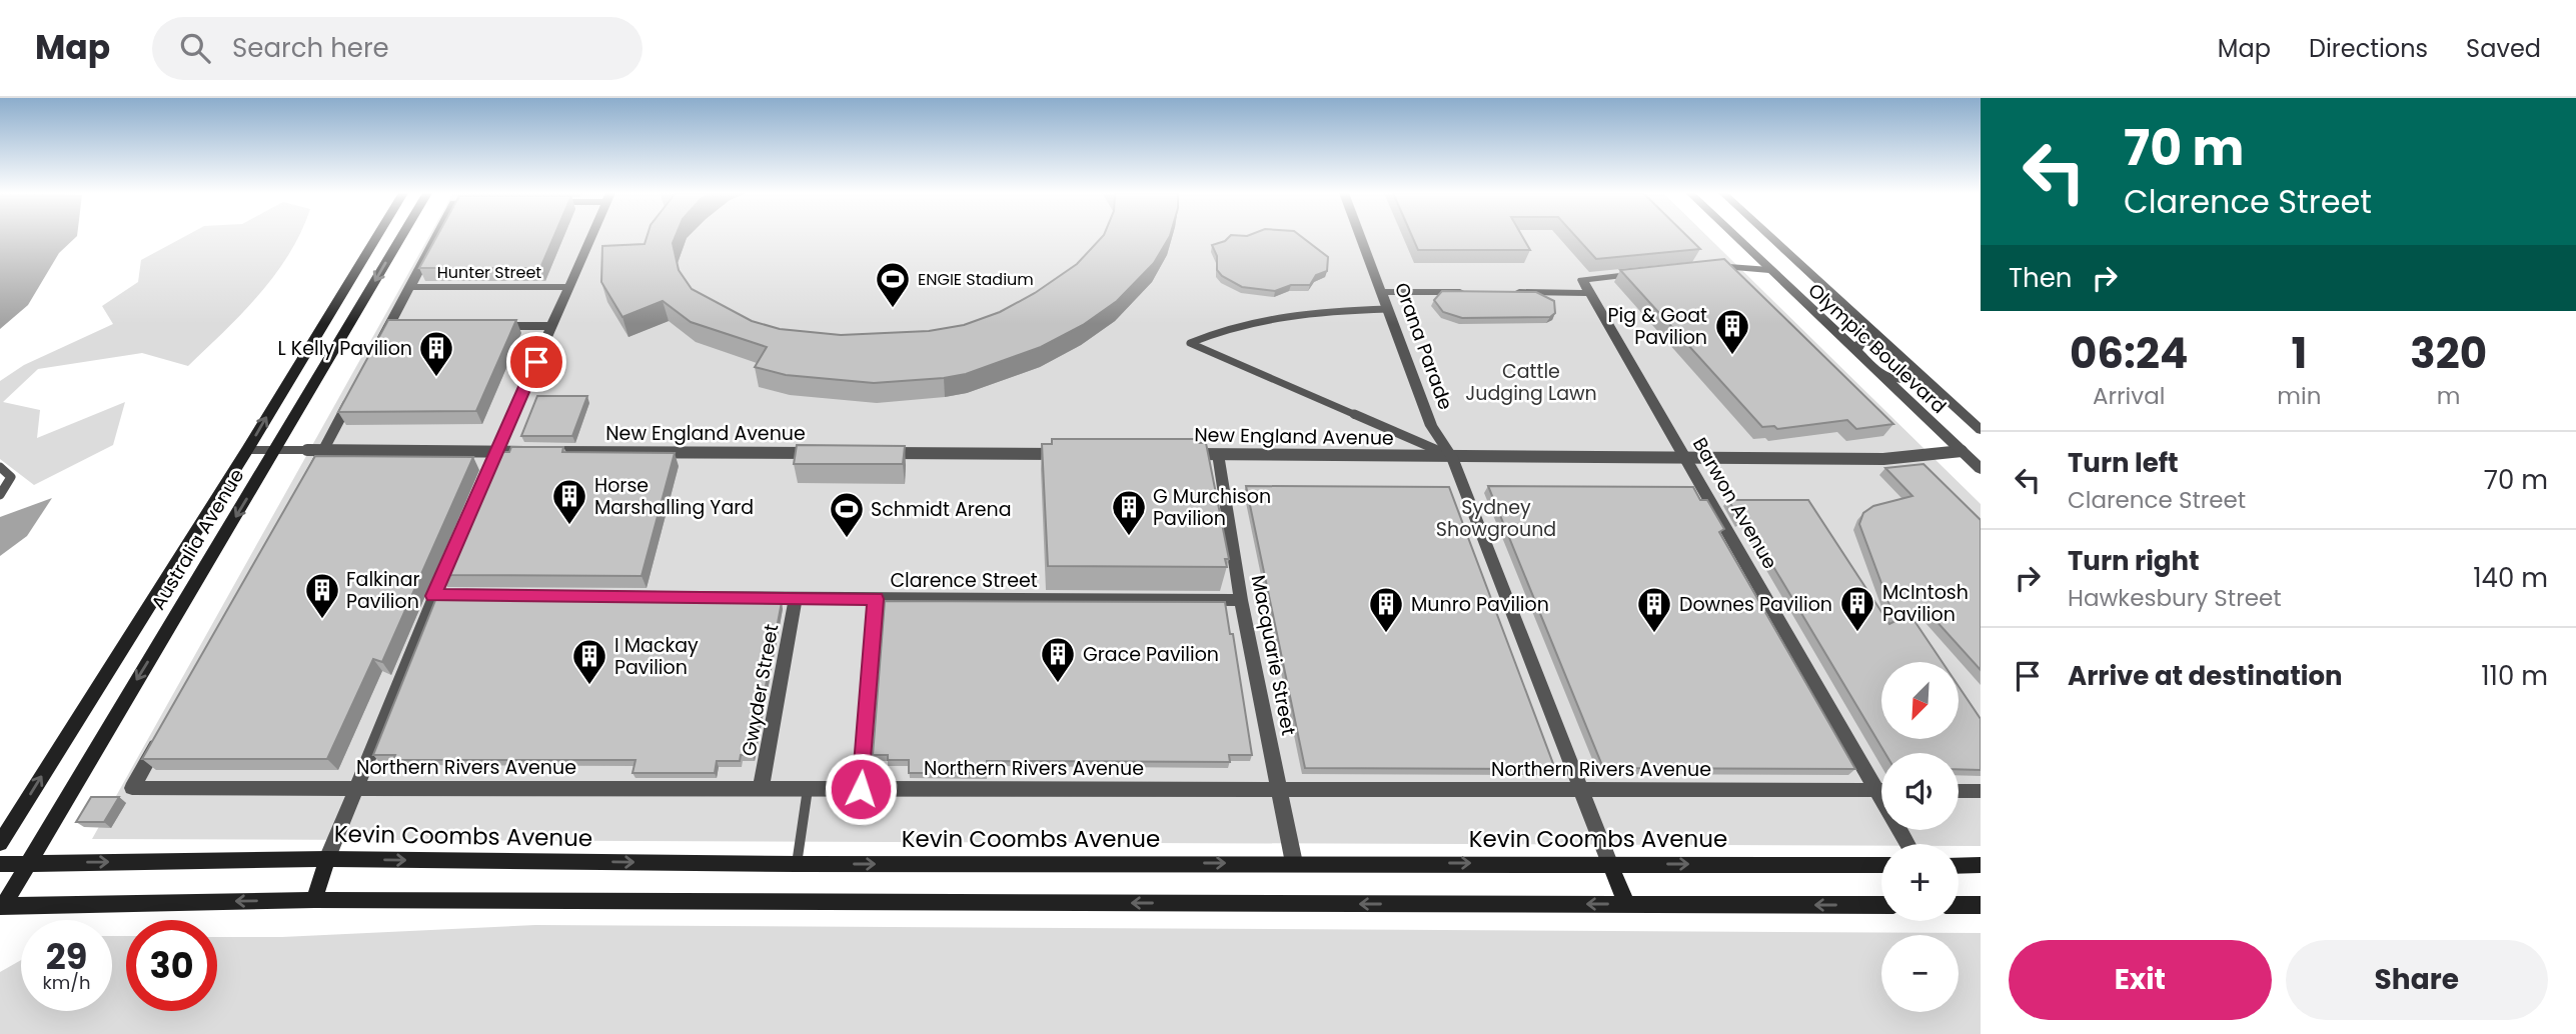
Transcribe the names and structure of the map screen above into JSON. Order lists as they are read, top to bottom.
{
  "streets": {
    "main road": ["Australia Avenue", "Kevin Coombs Avenue"],
    "street": [
      "Hunter Street",
      "Orana Parade",
      "Olympic Boulevard",
      "New England Avenue",
      "Barwon Avenue",
      "Clarence Street",
      "Macquarie Street",
      "Gwyder Street",
      "Northern Rivers Avenue"
    ]
  },
  "crossings": [
    ["Orana Parade", "New England Avenue"],
    ["Orana Parade", "Northern Rivers Avenue"],
    ["Orana Parade", "Kevin Coombs Avenue"],
    ["Olympic Boulevard", "New England Avenue"],
    ["New England Avenue", "Barwon Avenue"],
    ["New England Avenue", "Australia Avenue"],
    ["New England Avenue", "Macquarie Street"],
    ["Australia Avenue", "Kevin Coombs Avenue"],
    ["Clarence Street", "Macquarie Street"],
    ["Clarence Street", "Gwyder Street"],
    ["Macquarie Street", "Northern Rivers Avenue"],
    ["Macquarie Street", "Kevin Coombs Avenue"],
    ["Gwyder Street", "Northern Rivers Avenue"]
  ],
  "parks": ["Cattle Judging Lawn", "Sydney Showground"],
  "places": {
    "sports": ["ENGIE Stadium", "Schmidt Arena"],
    "building": [
      "Pig & Goat Pavilion",
      "L Kelly Pavilion",
      "Horse Marshalling Yard",
      "G Murchison Pavilion",
      "Falkinar Pavilion",
      "McIntosh Pavilion",
      "Munro Pavilion",
      "Downes Pavilion",
      "Grace Pavilion",
      "I Mackay Pavilion"
    ]
  },
  "north": "bottom left",
  "page": {
    "header": "Map",
    "search": "Search here",
    "nav": ["Map", "Directions", "Saved"],
    "turn": ["70 m", "Clarence Street"],
    "then": "Then",
    "eta": [
      "06:24",
      "Arrival",
      "1",
      "min",
      "320",
      "m"
    ],
    "list": [
      {
        "name": "Turn left",
        "note": "Clarence Street",
        "value": "70 m"
      },
      {
        "name": "Turn right",
        "note": "Hawkesbury Street",
        "value": "140 m"
      },
      {
        "name": "Arrive at destination",
        "value": "110 m"
      }
    ],
    "map_buttons": ["+", "−"],
    "speed": "29 km/h",
    "limit": "30",
    "buttons": ["Exit", "Share"]
  }
}
